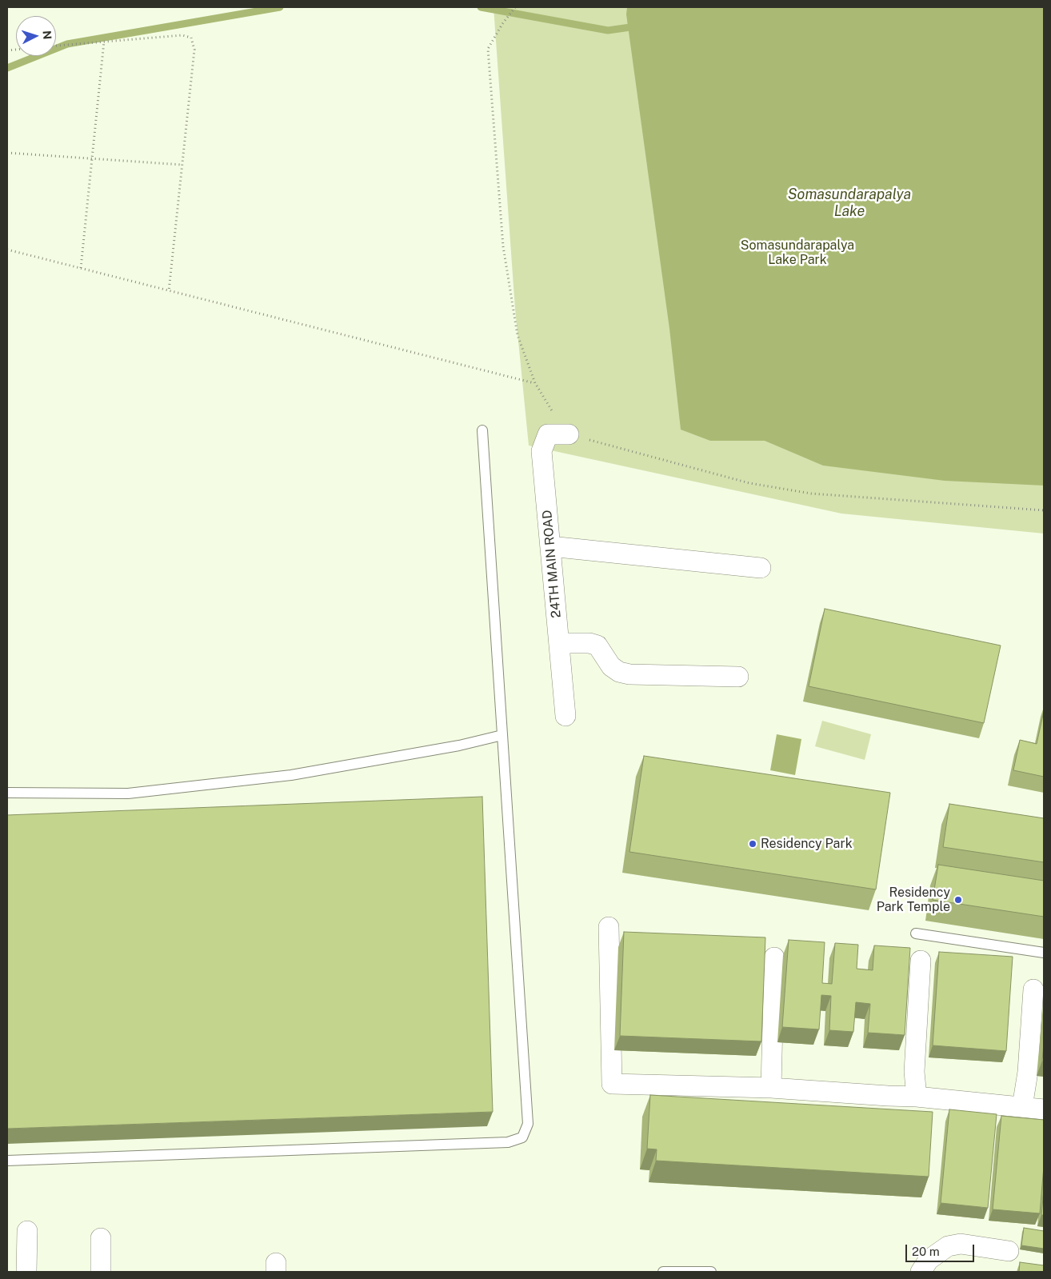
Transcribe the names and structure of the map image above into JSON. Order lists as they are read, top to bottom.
{
  "streets": {
    "street": ["24TH MAIN ROAD"]
  },
  "water": ["Somasundarapalya Lake"],
  "parks": ["Somasundarapalya Lake Park"],
  "places": ["Residency Park", "Residency Park Temple"],
  "scale_bar": "20 m",
  "north": "right"
}
